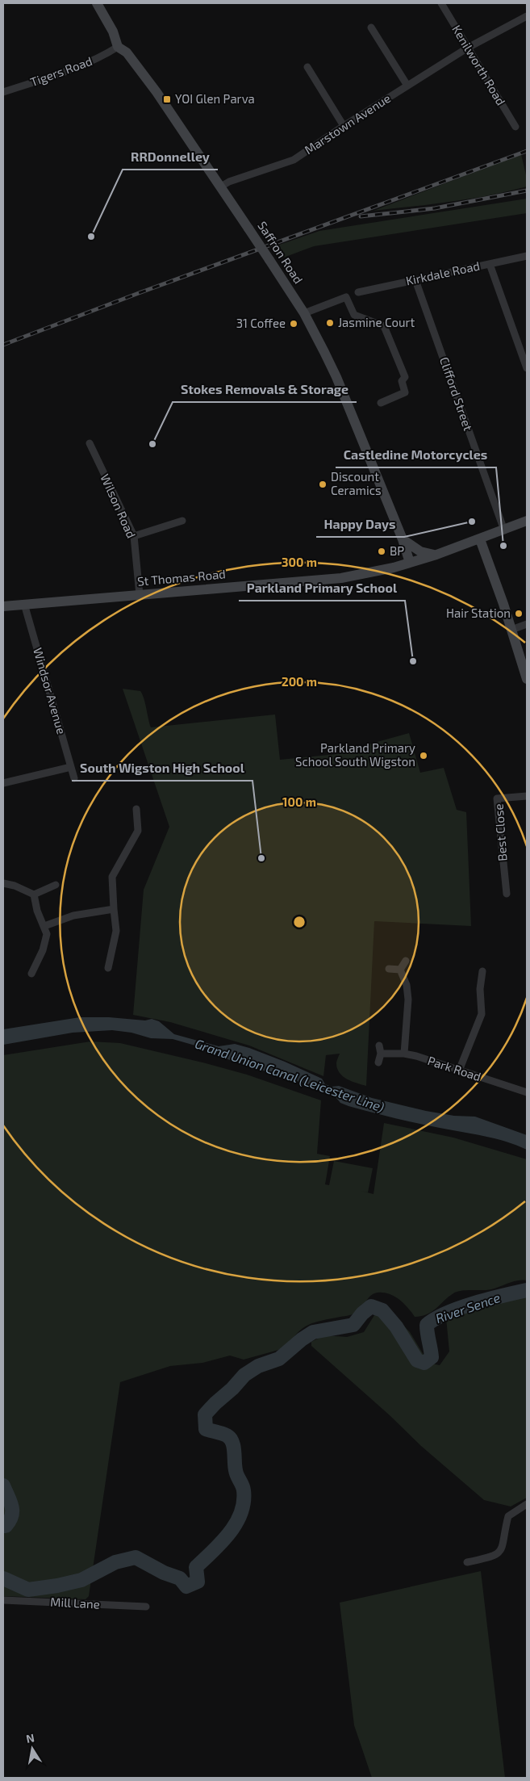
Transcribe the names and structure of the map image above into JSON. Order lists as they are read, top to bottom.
{
  "streets": {
    "main road": ["Saffron Road", "St Thomas Road"],
    "street": [
      "Kenilworth Road",
      "Tigers Road",
      "Marstown Avenue",
      "Kirkdale Road",
      "Clifford Street",
      "Wilson Road",
      "Windsor Avenue",
      "Best Close",
      "Park Road",
      "Mill Lane"
    ]
  },
  "crossings": [
    ["Kenilworth Road", "Marstown Avenue"],
    ["Tigers Road", "Saffron Road"],
    ["Marstown Avenue", "Saffron Road"],
    ["Saffron Road", "St Thomas Road"],
    ["Kirkdale Road", "Clifford Street"],
    ["Clifford Street", "St Thomas Road"],
    ["Wilson Road", "St Thomas Road"],
    ["St Thomas Road", "Windsor Avenue"]
  ],
  "water": ["Grand Union Canal (Leicester Line)", "River Sence"],
  "places": {
    "transit": ["YOI Glen Parva"],
    "other": [
      "RRDonnelley",
      "Jasmine Court",
      "31 Coffee",
      "Stokes Removals & Storage",
      "Discount Ceramics",
      "Happy Days",
      "Castledine Motorcycles",
      "BP",
      "Hair Station",
      "Parkland Primary School",
      "Parkland Primary School South Wigston",
      "South Wigston High School"
    ]
  },
  "north": "top",
  "rings": ["300 m", "200 m", "100 m"]
}
